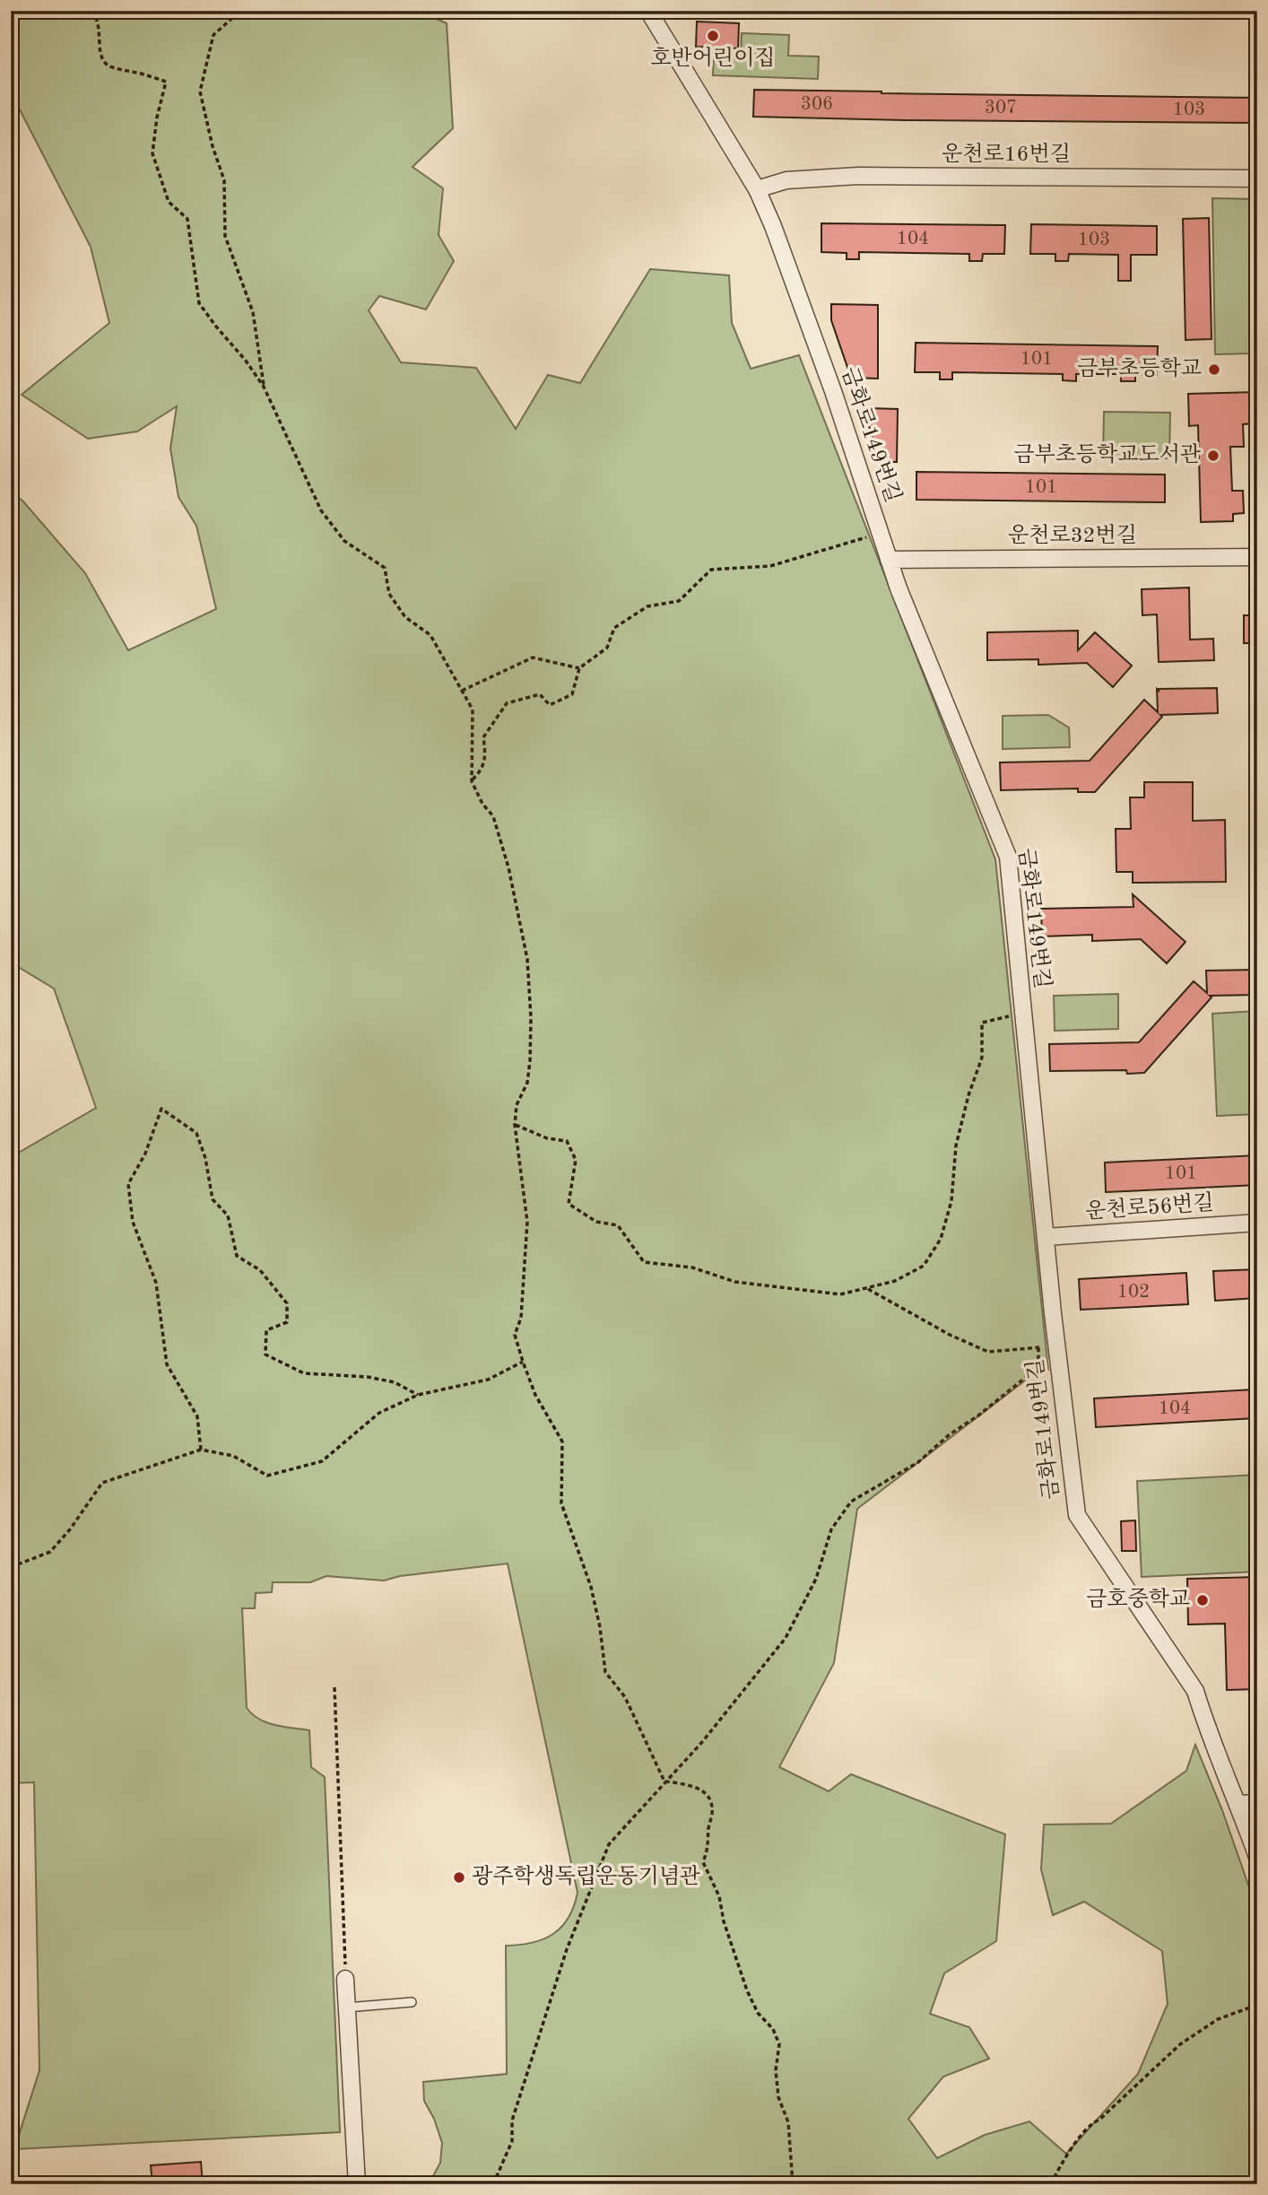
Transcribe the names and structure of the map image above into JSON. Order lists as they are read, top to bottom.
{
  "streets": {
    "street": [
      "운천로16번길",
      "금화로149번길",
      "운천로32번길",
      "운천로56번길"
    ]
  },
  "crossings": [
    ["운천로16번길", "금화로149번길"],
    ["금화로149번길", "운천로32번길"],
    ["금화로149번길", "운천로56번길"]
  ],
  "places": [
    "호반어린이집",
    "금부초등학교",
    "금부초등학교도서관",
    "금호중학교",
    "광주학생독립운동기념관"
  ],
  "house_numbers": [
    "306",
    "307",
    "103",
    "104",
    "103",
    "101",
    "101",
    "101",
    "102",
    "104"
  ]
}
